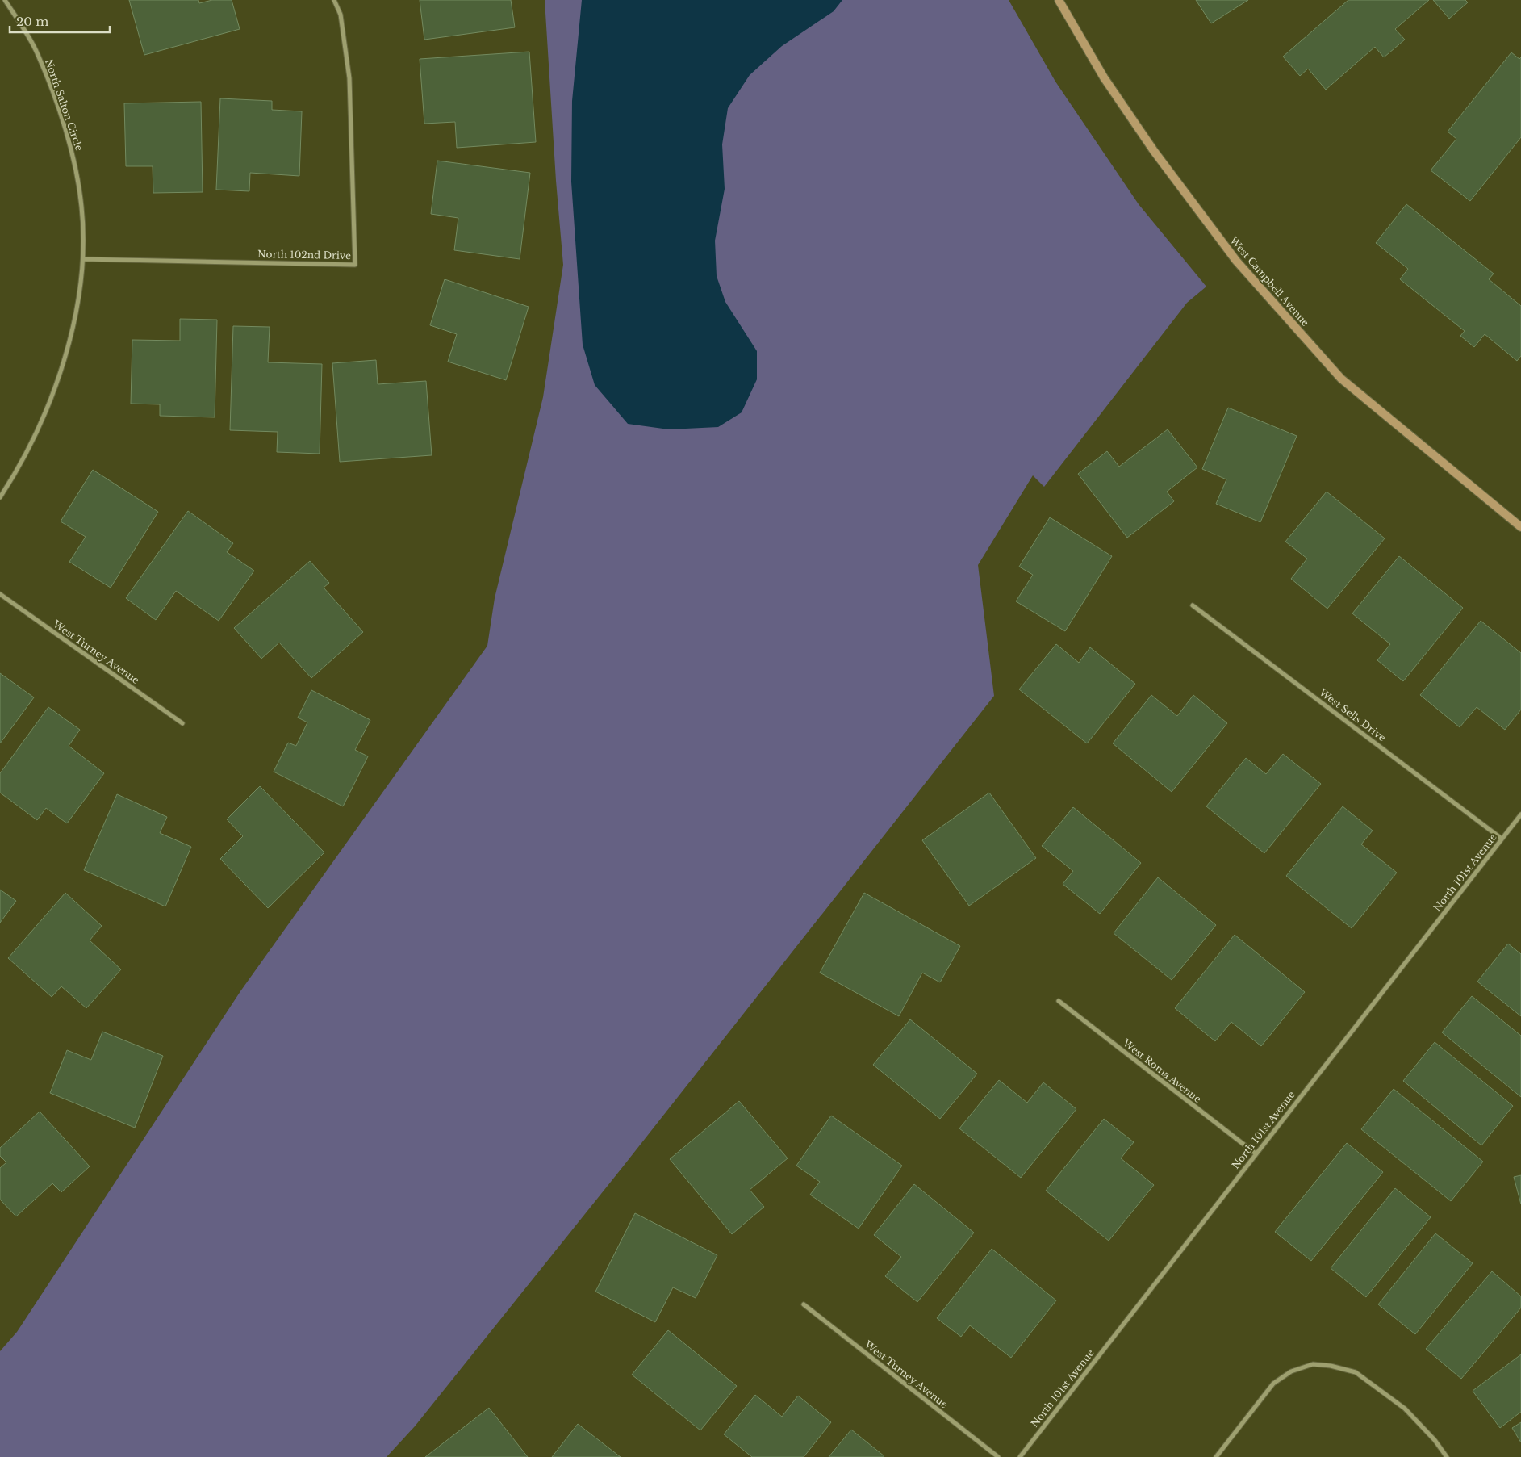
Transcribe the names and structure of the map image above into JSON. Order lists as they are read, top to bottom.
{
  "streets": {
    "street": [
      "North Salton Circle",
      "North 102nd Drive",
      "West Campbell Avenue",
      "West Turney Avenue",
      "West Sells Drive",
      "North 101st Avenue",
      "West Roma Avenue"
    ]
  },
  "crossings": [
    ["North Salton Circle", "North 102nd Drive"],
    ["West Sells Drive", "North 101st Avenue"],
    ["North 101st Avenue", "West Roma Avenue"]
  ],
  "scale_bar": "20 m"
}
